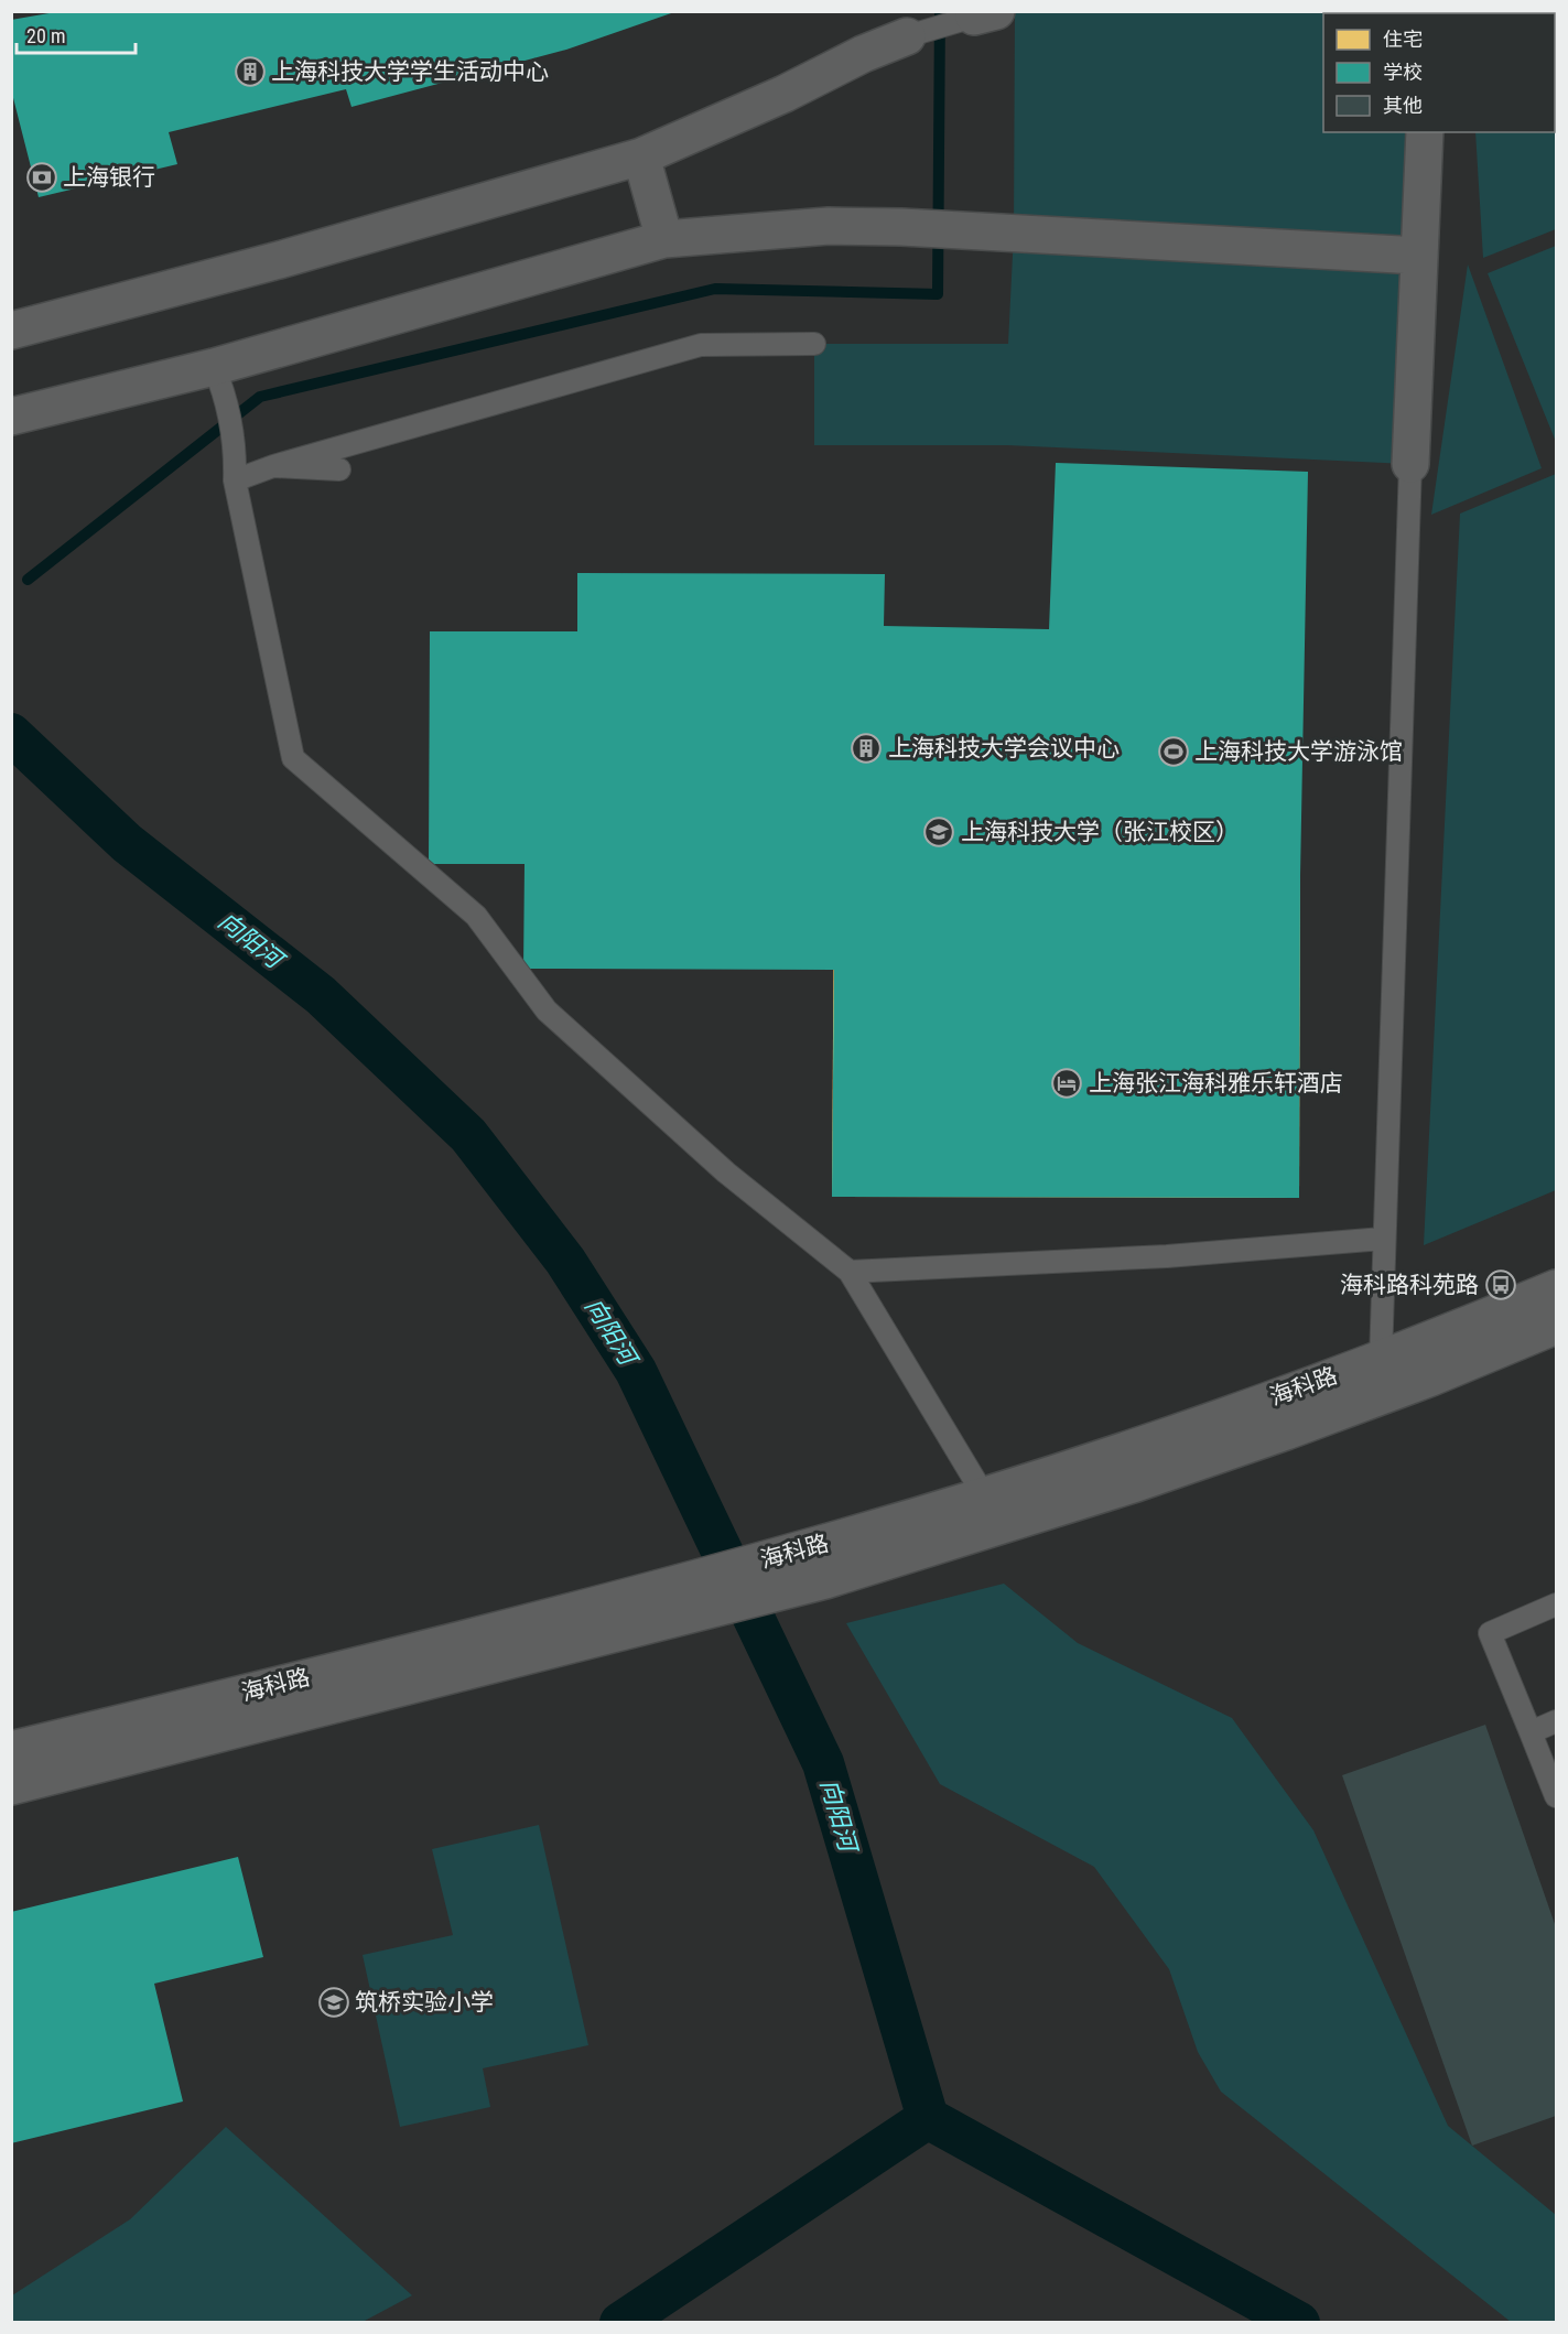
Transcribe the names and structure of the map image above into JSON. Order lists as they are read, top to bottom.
{
  "streets": {
    "street": ["海科路"]
  },
  "water": ["向阳河"],
  "places": {
    "building": ["上海科技大学学生活动中心", "上海科技大学会议中心"],
    "bank": ["上海银行"],
    "sports": ["上海科技大学游泳馆"],
    "school or university": ["上海科技大学（张江校区）", "筑桥实验小学"],
    "hotel": ["上海张江海科雅乐轩酒店"],
    "bus stop": ["海科路科苑路"]
  },
  "legend": ["住宅", "学校", "其他"],
  "scale_bar": "20 m"
}
